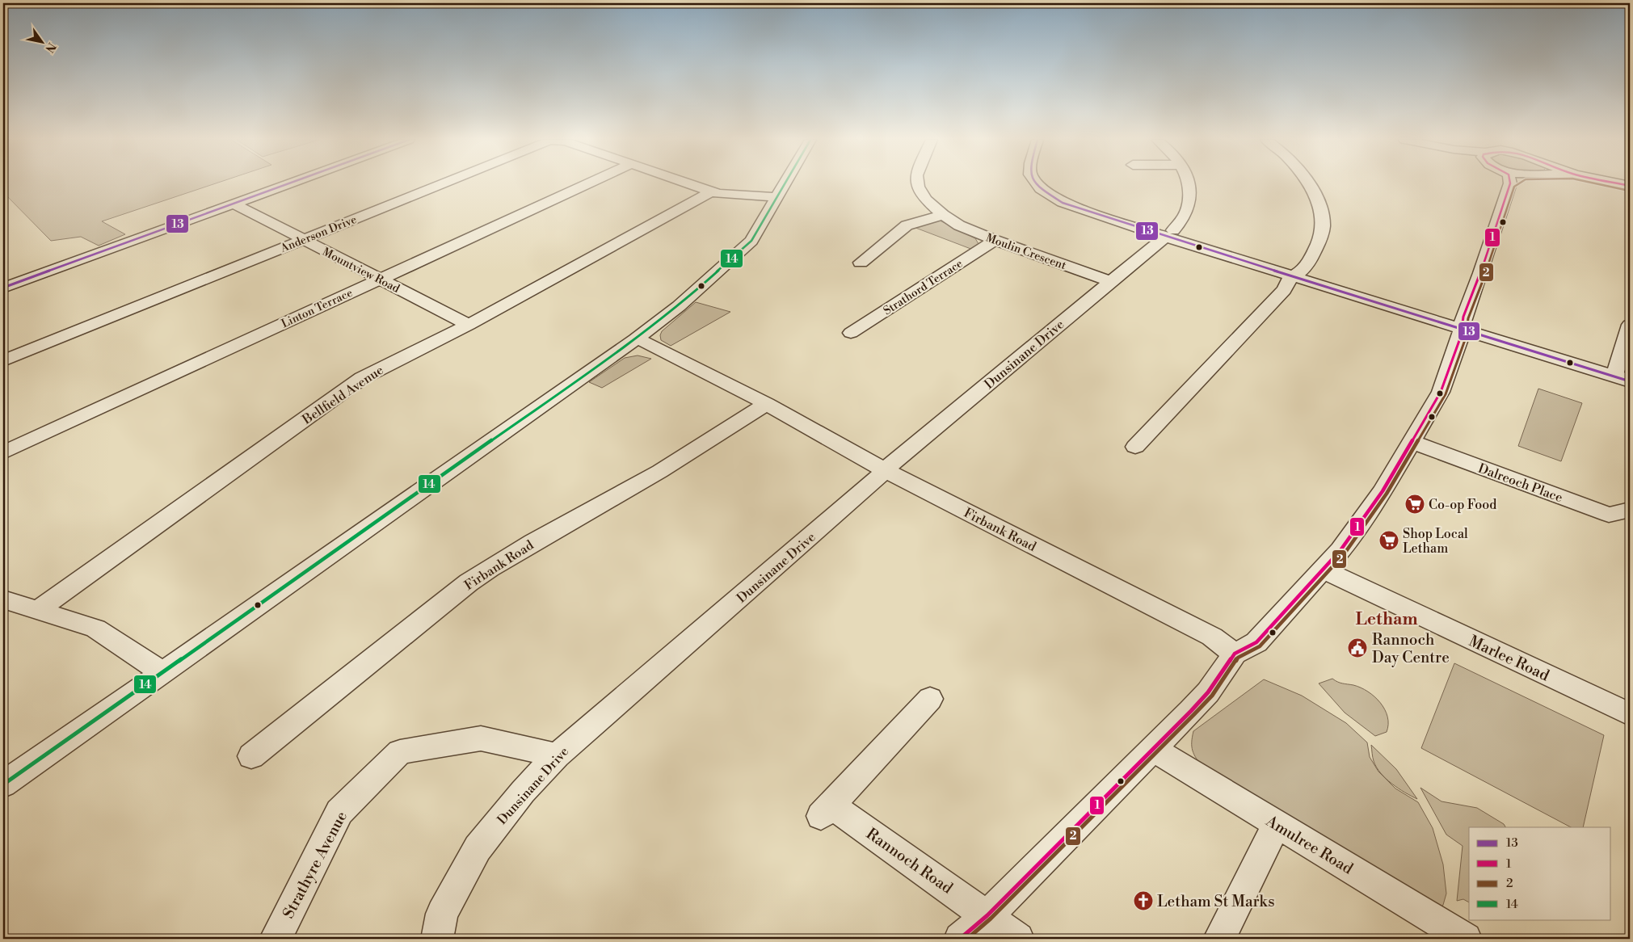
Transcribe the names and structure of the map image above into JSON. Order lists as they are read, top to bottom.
{
  "streets": {
    "street": [
      "Anderson Drive",
      "Moulin Crescent",
      "Mountview Road",
      "Strathord Terrace",
      "Linton Terrace",
      "Dunsinane Drive",
      "Bellfield Avenue",
      "Dalreoch Place",
      "Firbank Road",
      "Marlee Road",
      "Amulree Road",
      "Rannoch Road",
      "Strathyre Avenue"
    ]
  },
  "crossings": [
    ["Anderson Drive", "Mountview Road"],
    ["Anderson Drive", "Bellfield Avenue"],
    ["Moulin Crescent", "Strathord Terrace"],
    ["Moulin Crescent", "Dunsinane Drive"],
    ["Mountview Road", "Linton Terrace"],
    ["Mountview Road", "Bellfield Avenue"],
    ["Dunsinane Drive", "Firbank Road"],
    ["Dunsinane Drive", "Strathyre Avenue"]
  ],
  "districts": ["Letham"],
  "places": {
    "supermarket": ["Co-op Food", "Shop Local Letham"],
    "public building": ["Rannoch Day Centre"],
    "church": ["Letham St Marks"]
  },
  "lines": [
    "transit line 13",
    "transit line 1",
    "transit line 2",
    "transit line 14"
  ],
  "legend": [
    "13",
    "1",
    "2",
    "14"
  ],
  "north": "bottom right"
}
